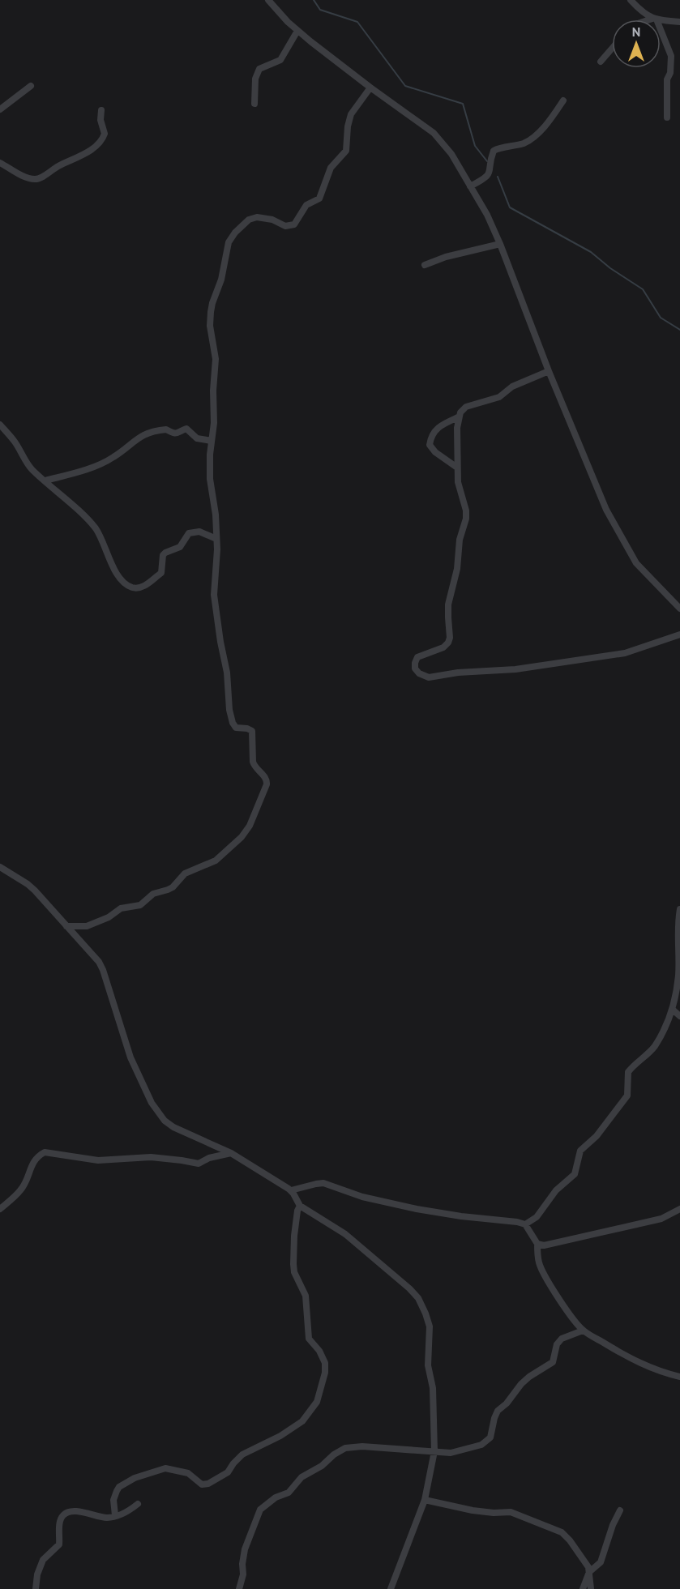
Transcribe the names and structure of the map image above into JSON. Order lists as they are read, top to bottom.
{
  "north": "top"
}
